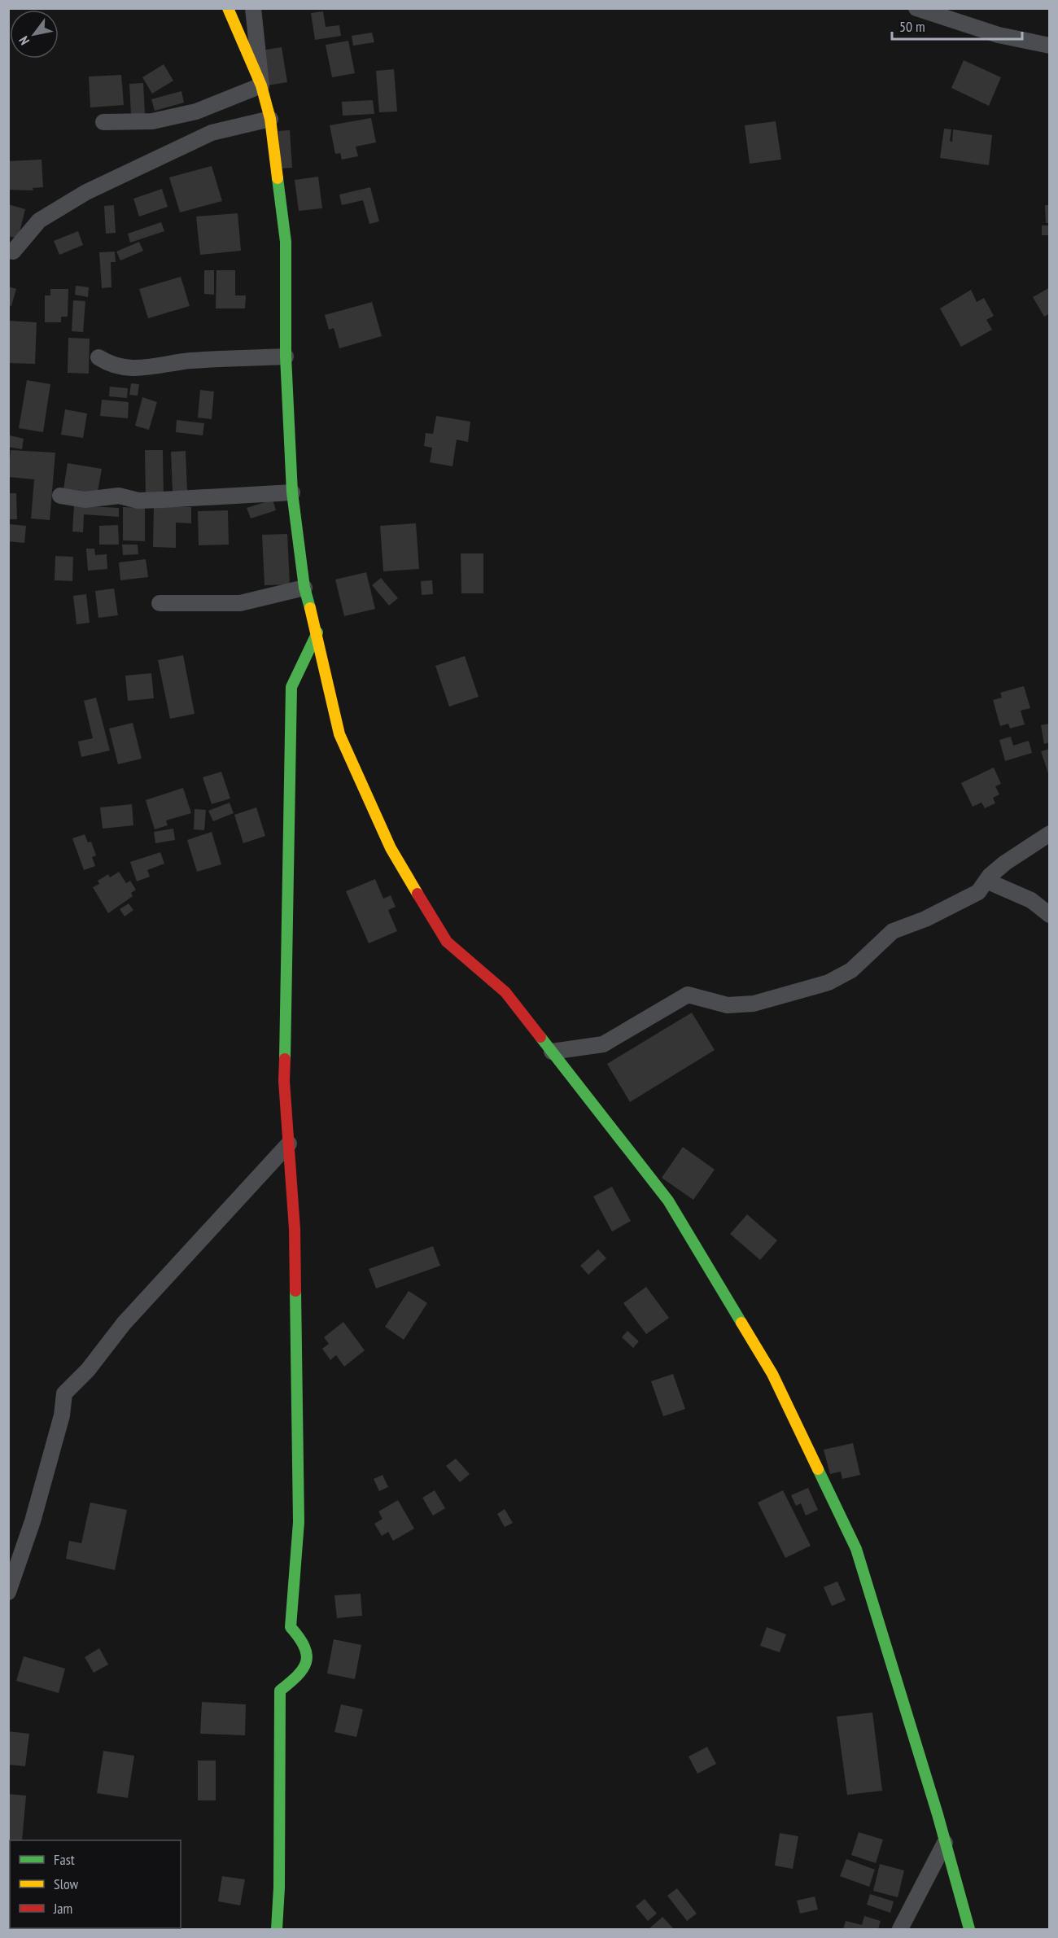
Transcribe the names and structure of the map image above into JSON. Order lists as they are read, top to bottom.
{
  "legend": ["Fast", "Slow", "Jam"],
  "scale_bar": "50 m",
  "north": "bottom left"
}
